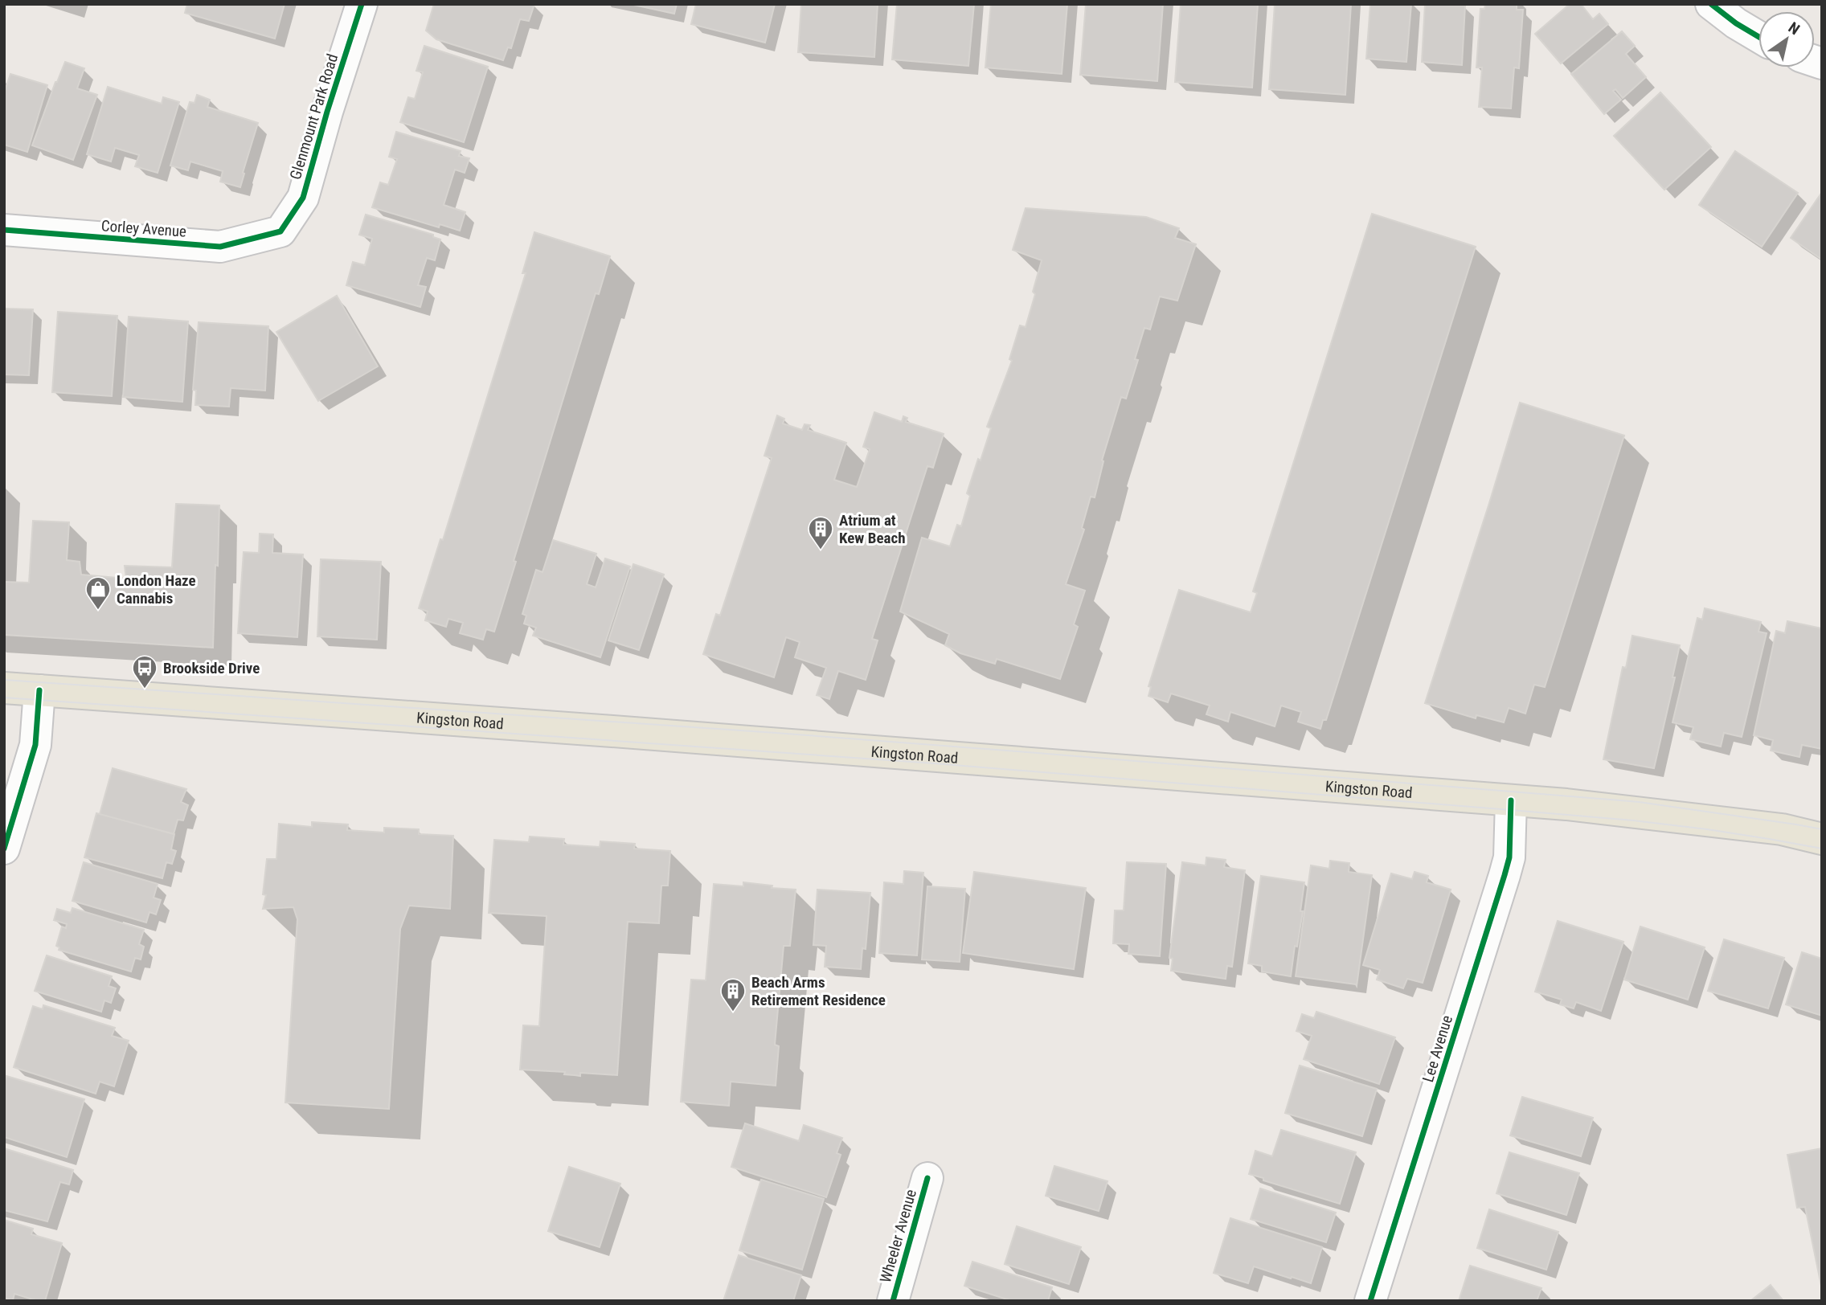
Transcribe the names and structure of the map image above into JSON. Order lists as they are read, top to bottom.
{
  "streets": {
    "main road": ["Kingston Road"],
    "street": [
      "Glenmount Park Road",
      "Corley Avenue",
      "Lee Avenue",
      "Wheeler Avenue"
    ]
  },
  "crossings": [
    ["Glenmount Park Road", "Corley Avenue"],
    ["Kingston Road", "Lee Avenue"]
  ],
  "places": {
    "building": ["Atrium at Kew Beach", "Beach Arms Retirement Residence"],
    "shop": ["London Haze Cannabis"],
    "bus stop": ["Brookside Drive"]
  },
  "north": "top right"
}
